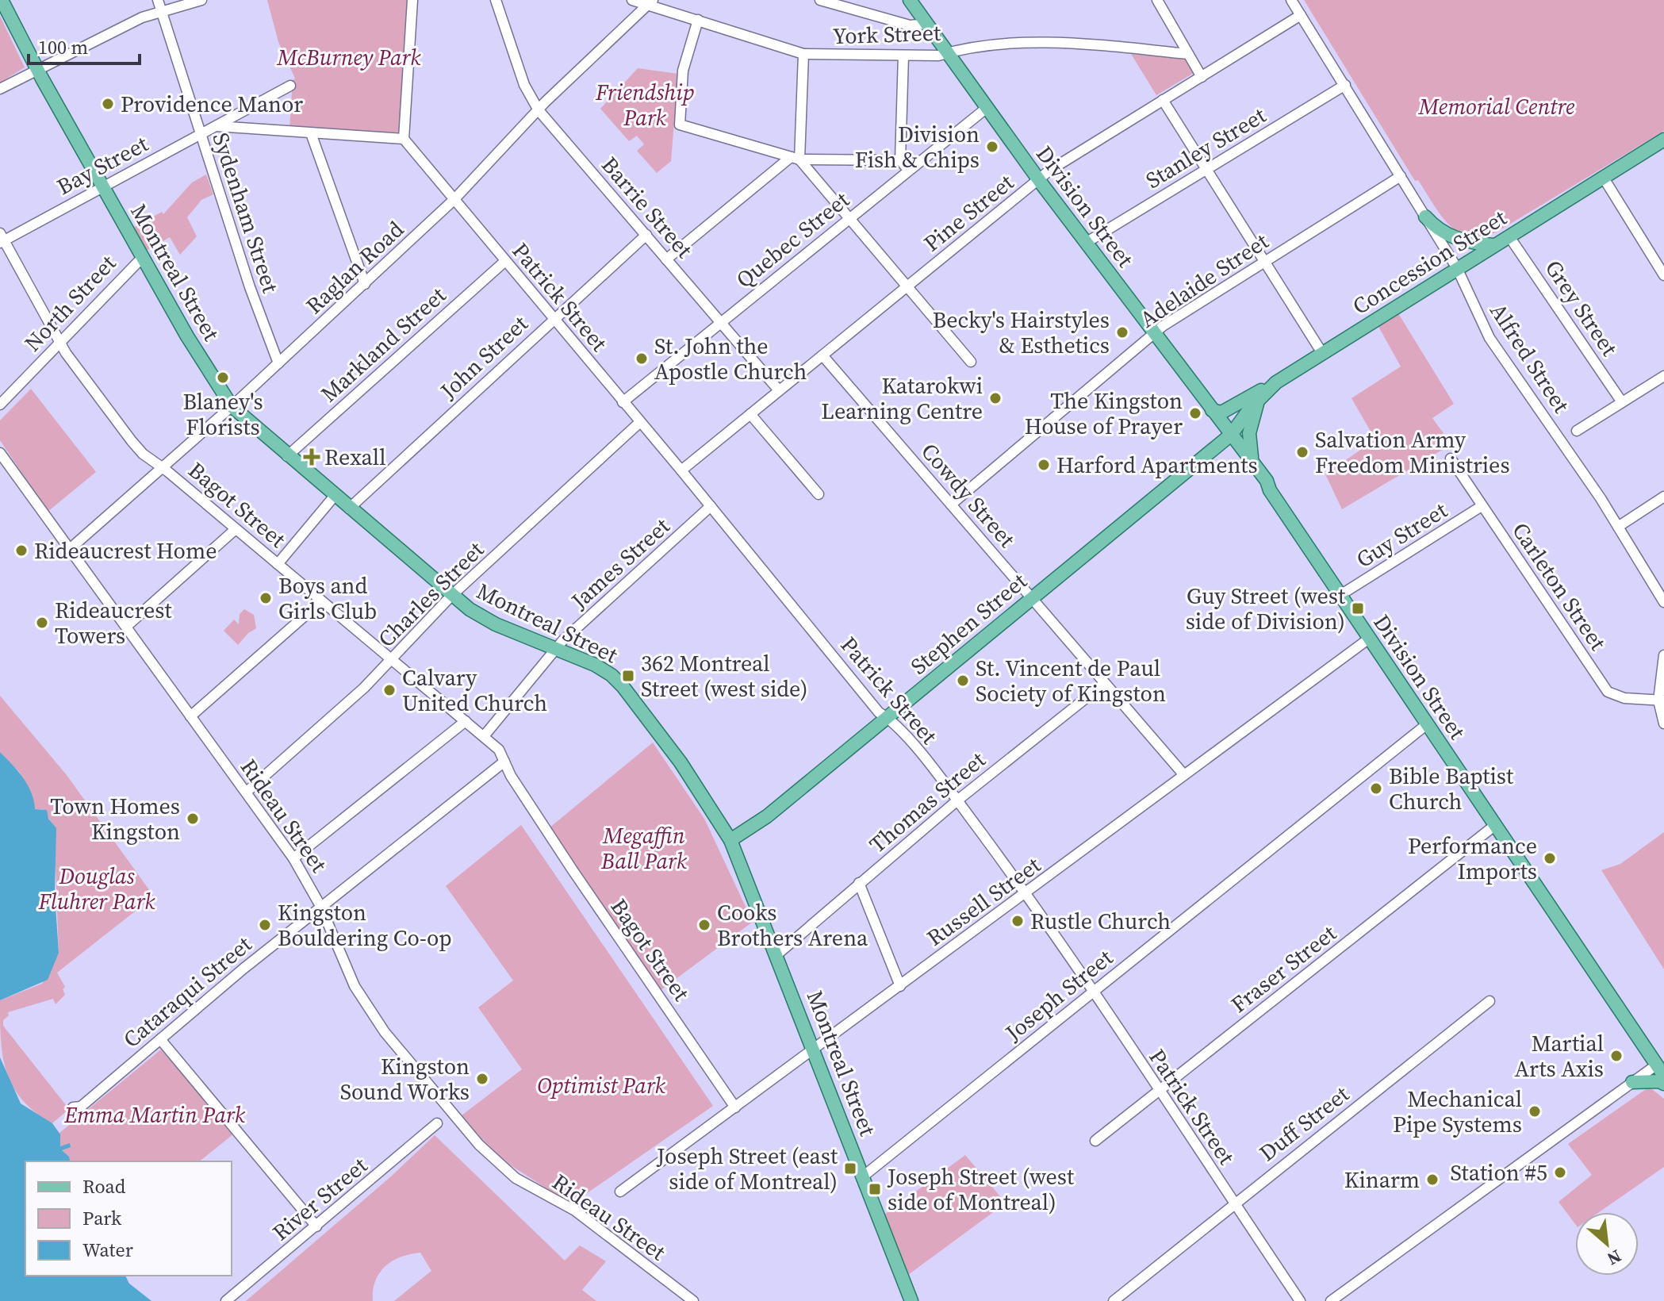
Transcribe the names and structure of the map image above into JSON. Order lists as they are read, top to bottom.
{
  "streets": {
    "main road": [
      "Division Street",
      "Concession Street",
      "Montreal Street",
      "Stephen Street"
    ],
    "street": [
      "York Street",
      "Stanley Street",
      "Bay Street",
      "Barrie Street",
      "Sydenham Street",
      "Pine Street",
      "Quebec Street",
      "Raglan Road",
      "Adelaide Street",
      "Patrick Street",
      "North Street",
      "Grey Street",
      "Markland Street",
      "John Street",
      "Alfred Street",
      "Cowdy Street",
      "Bagot Street",
      "Guy Street",
      "James Street",
      "Carleton Street",
      "Charles Street",
      "Thomas Street",
      "Rideau Street",
      "Russell Street",
      "Fraser Street",
      "Cataraqui Street",
      "Joseph Street",
      "Duff Street",
      "River Street"
    ]
  },
  "crossings": [
    ["York Street", "Division Street"],
    ["York Street", "Raglan Road"],
    ["Stanley Street", "Division Street"],
    ["Stanley Street", "Alfred Street"],
    ["Bay Street", "Sydenham Street"],
    ["Bay Street", "Montreal Street"],
    ["Bay Street", "Bagot Street"],
    ["Division Street", "Pine Street"],
    ["Division Street", "Quebec Street"],
    ["Division Street", "Concession Street"],
    ["Division Street", "Adelaide Street"],
    ["Division Street", "Guy Street"],
    ["Division Street", "Stephen Street"],
    ["Division Street", "Russell Street"],
    ["Division Street", "Fraser Street"],
    ["Division Street", "Joseph Street"],
    ["Barrie Street", "Pine Street"],
    ["Barrie Street", "Quebec Street"],
    ["Barrie Street", "Raglan Road"],
    ["Barrie Street", "John Street"],
    ["Sydenham Street", "Raglan Road"],
    ["Pine Street", "Patrick Street"],
    ["Pine Street", "Alfred Street"],
    ["Pine Street", "Cowdy Street"],
    ["Quebec Street", "Patrick Street"],
    ["Concession Street", "Grey Street"],
    ["Concession Street", "Alfred Street"],
    ["Concession Street", "Stephen Street"],
    ["Raglan Road", "Montreal Street"],
    ["Raglan Road", "Patrick Street"],
    ["Raglan Road", "Bagot Street"],
    ["Raglan Road", "Rideau Street"],
    ["Montreal Street", "North Street"],
    ["Montreal Street", "Markland Street"],
    ["Montreal Street", "John Street"],
    ["Montreal Street", "James Street"],
    ["Montreal Street", "Charles Street"],
    ["Montreal Street", "Stephen Street"],
    ["Montreal Street", "Thomas Street"],
    ["Montreal Street", "Russell Street"],
    ["Montreal Street", "Joseph Street"],
    ["Adelaide Street", "Alfred Street"],
    ["Adelaide Street", "Cowdy Street"],
    ["Patrick Street", "Markland Street"],
    ["Patrick Street", "John Street"],
    ["Patrick Street", "James Street"],
    ["Patrick Street", "Charles Street"],
    ["Patrick Street", "Stephen Street"],
    ["Patrick Street", "Thomas Street"],
    ["Patrick Street", "Russell Street"],
    ["Patrick Street", "Fraser Street"],
    ["Patrick Street", "Joseph Street"],
    ["Patrick Street", "Duff Street"],
    ["North Street", "Bagot Street"],
    ["Cowdy Street", "Stephen Street"],
    ["Cowdy Street", "Thomas Street"],
    ["Cowdy Street", "Russell Street"],
    ["Bagot Street", "James Street"],
    ["Bagot Street", "Charles Street"],
    ["Bagot Street", "Russell Street"],
    ["Bagot Street", "Cataraqui Street"],
    ["Guy Street", "Carleton Street"],
    ["Charles Street", "Rideau Street"],
    ["Rideau Street", "Cataraqui Street"]
  ],
  "parks": [
    "McBurney Park",
    "Friendship Park",
    "Memorial Centre",
    "Megaffin Ball Park",
    "Douglas Fluhrer Park",
    "Optimist Park",
    "Emma Martin Park"
  ],
  "places": {
    "other": [
      "Providence Manor",
      "Division Fish & Chips",
      "Becky's Hairstyles & Esthetics",
      "St. John the Apostle Church",
      "Blaney's Florists",
      "Katarokwi Learning Centre",
      "The Kingston House of Prayer",
      "Salvation Army Freedom Ministries",
      "Harford Apartments",
      "Rideaucrest Home",
      "Boys and Girls Club",
      "Rideaucrest Towers",
      "St. Vincent de Paul Society of Kingston",
      "Calvary United Church",
      "Bible Baptist Church",
      "Town Homes Kingston",
      "Performance Imports",
      "Rustle Church",
      "Kingston Bouldering Co-op",
      "Cooks Brothers Arena",
      "Martial Arts Axis",
      "Kingston Sound Works",
      "Mechanical Pipe Systems",
      "Station #5",
      "Kinarm"
    ],
    "health": ["Rexall"],
    "transit": [
      "Guy Street (west side of Division)",
      "362 Montreal Street (west side)",
      "Joseph Street (east side of Montreal)",
      "Joseph Street (west side of Montreal)"
    ]
  },
  "legend": ["Road", "Park", "Water"],
  "scale_bar": "100 m",
  "north": "bottom right"
}
